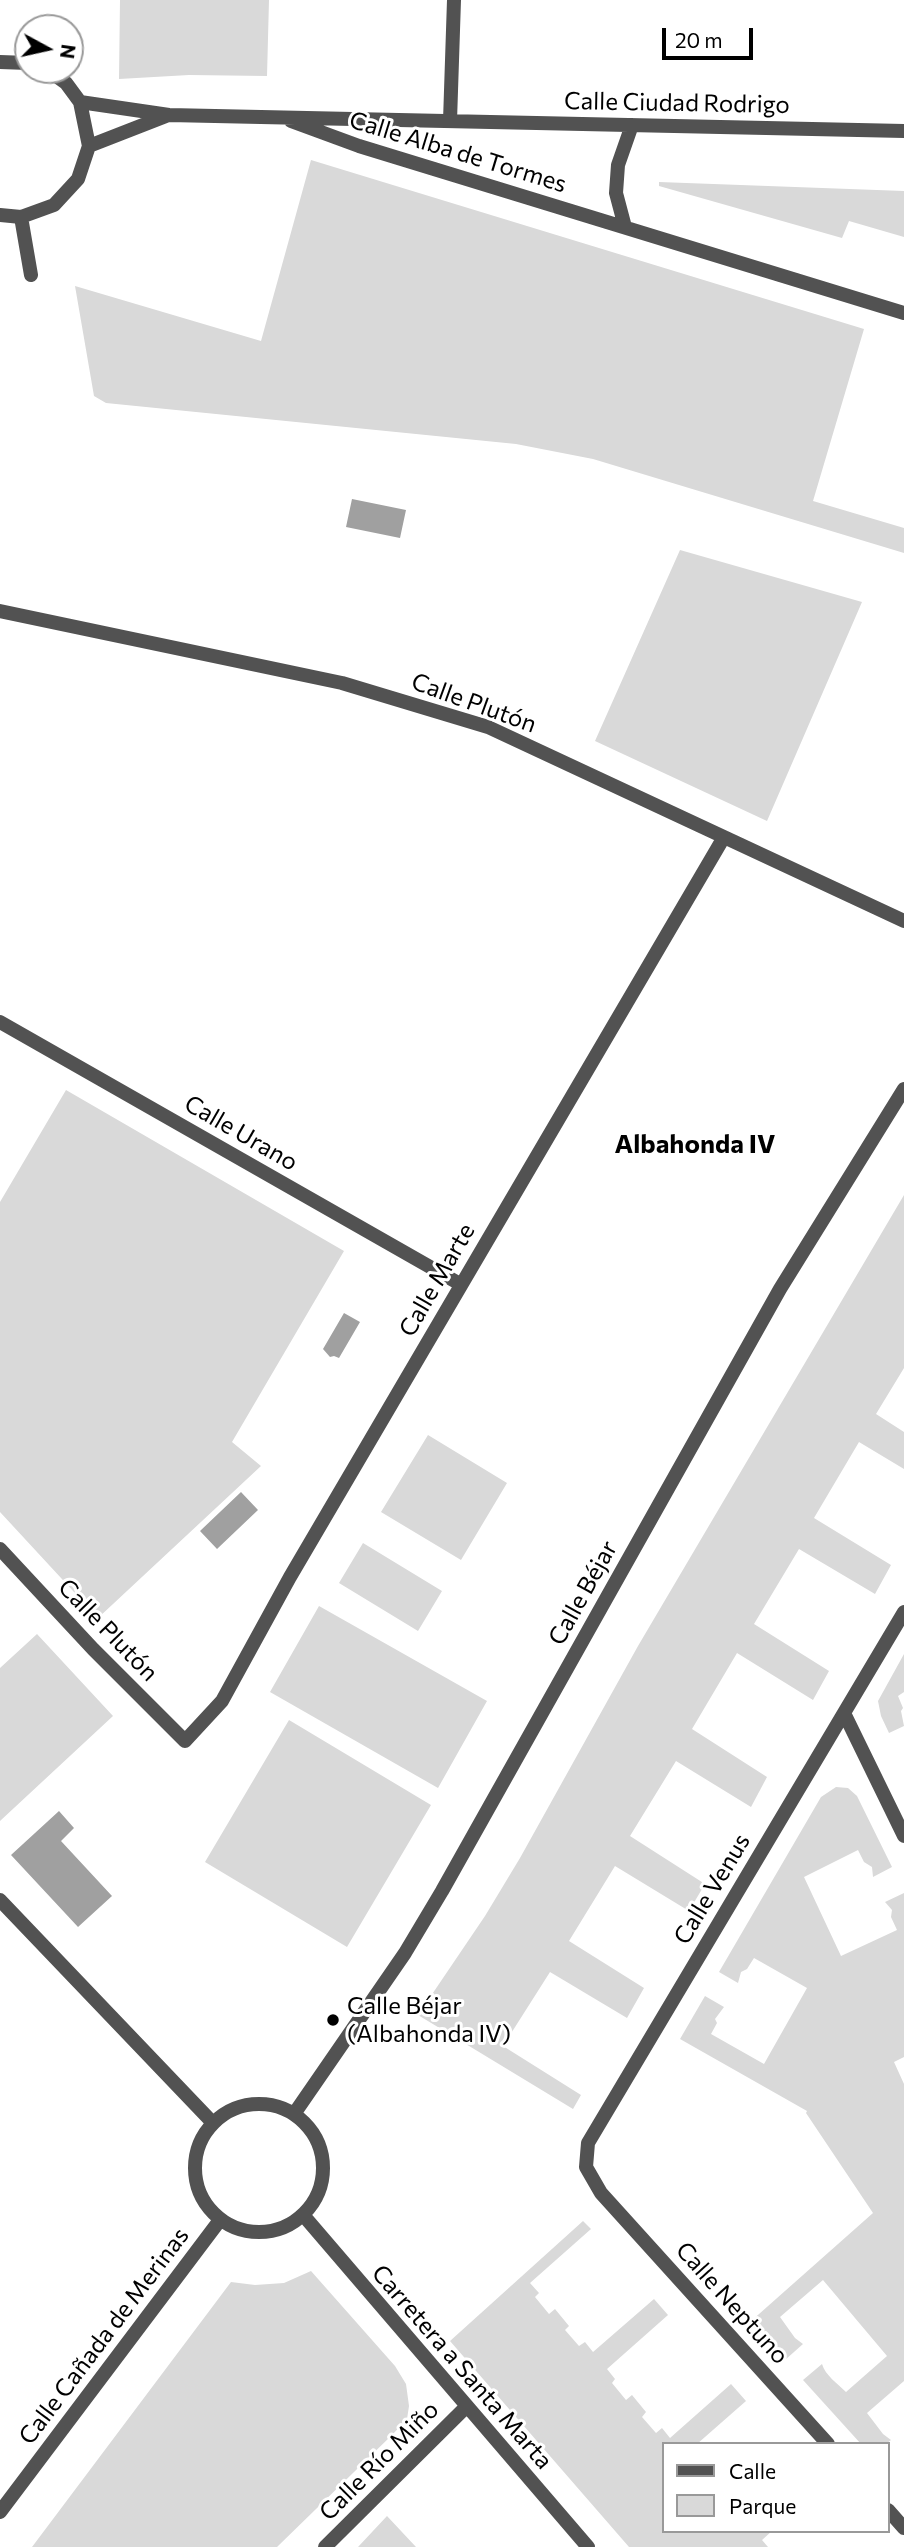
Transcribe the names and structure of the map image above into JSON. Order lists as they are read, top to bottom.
{
  "streets": {
    "street": [
      "Calle Ciudad Rodrigo",
      "Calle Alba de Tormes",
      "Calle Plutón",
      "Calle Urano",
      "Calle Marte",
      "Calle Béjar",
      "Calle Venus",
      "Calle Neptuno",
      "Calle Cañada de Merinas",
      "Carretera a Santa Marta",
      "Calle Río Miño"
    ]
  },
  "crossings": [
    ["Calle Ciudad Rodrigo", "Calle Alba de Tormes"],
    ["Calle Plutón", "Calle Marte"],
    ["Calle Urano", "Calle Marte"],
    ["Calle Béjar", "Calle Cañada de Merinas"],
    ["Calle Béjar", "Carretera a Santa Marta"],
    ["Calle Venus", "Calle Neptuno"],
    ["Calle Cañada de Merinas", "Carretera a Santa Marta"],
    ["Carretera a Santa Marta", "Calle Río Miño"]
  ],
  "districts": ["Albahonda IV"],
  "places": ["Calle Béjar (Albahonda IV)"],
  "legend": ["Calle", "Parque"],
  "scale_bar": "20 m",
  "north": "right"
}
